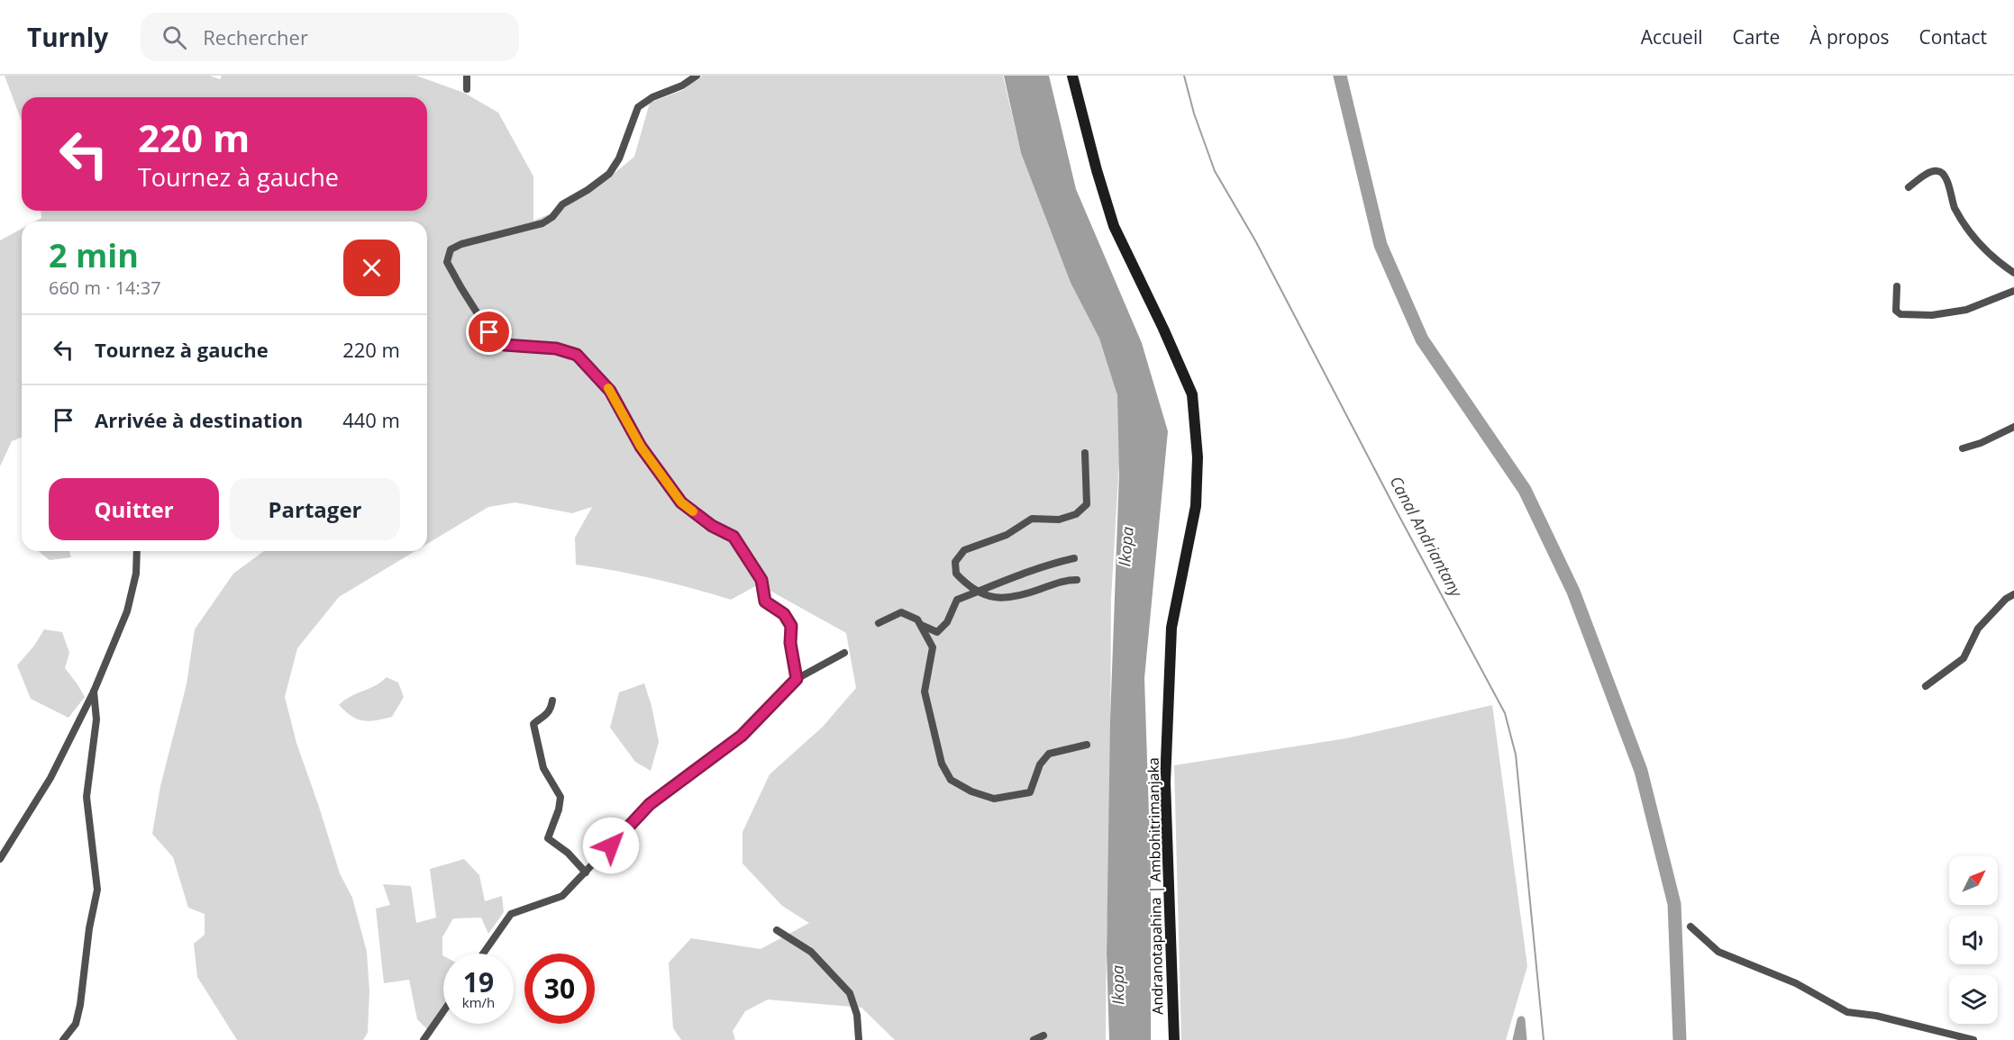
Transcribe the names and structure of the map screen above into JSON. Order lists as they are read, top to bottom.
{
  "streets": {
    "main road": ["Andranotapahina | Ambohitrimanjaka"]
  },
  "water": ["Canal Andriantany", "Ikopa"],
  "north": "top right",
  "page": {
    "header": "Turnly",
    "search": "Rechercher",
    "nav": [
      "Accueil",
      "Carte",
      "À propos",
      "Contact"
    ],
    "turn": ["220 m", "Tournez à gauche"],
    "heading": ["2 min", "660 m · 14:37"],
    "list": [
      {
        "name": "Tournez à gauche",
        "value": "220 m"
      },
      {
        "name": "Arrivée à destination",
        "value": "440 m"
      }
    ],
    "buttons": ["Quitter", "Partager"],
    "speed": "19 km/h",
    "limit": "30"
  }
}
